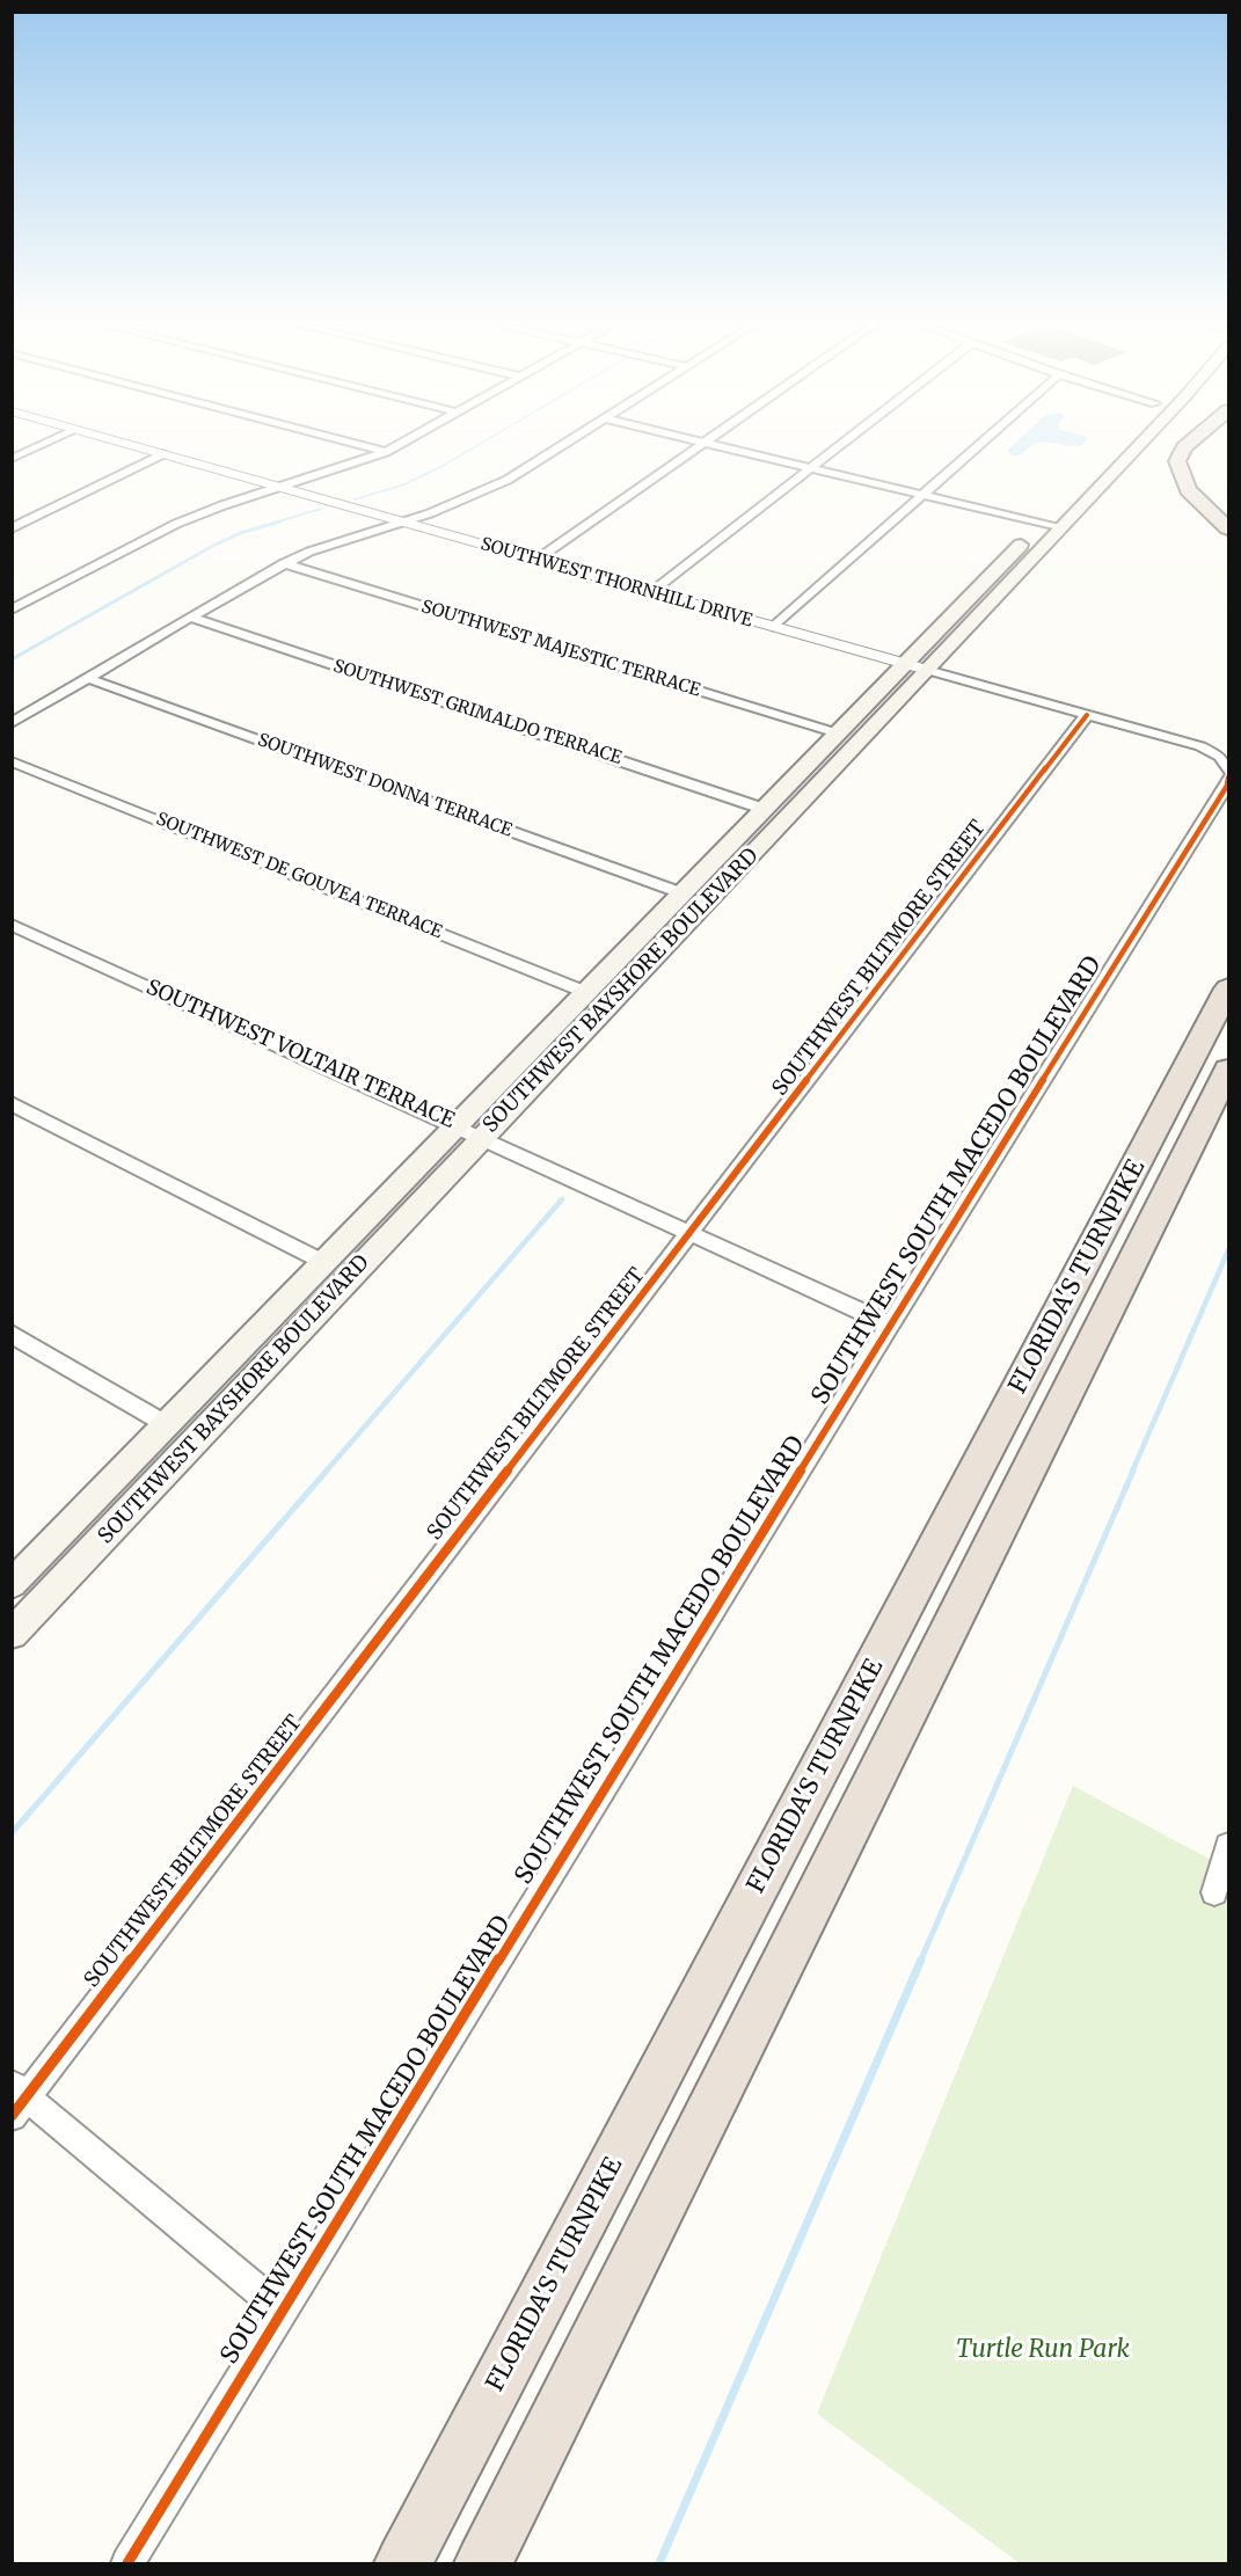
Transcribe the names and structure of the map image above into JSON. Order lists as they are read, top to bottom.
{
  "streets": {
    "highway": ["FLORIDA'S TURNPIKE"],
    "main road": ["SOUTHWEST BAYSHORE BOULEVARD"],
    "street": [
      "SOUTHWEST THORNHILL DRIVE",
      "SOUTHWEST MAJESTIC TERRACE",
      "SOUTHWEST GRIMALDO TERRACE",
      "SOUTHWEST DONNA TERRACE",
      "SOUTHWEST DE GOUVEA TERRACE",
      "SOUTHWEST BILTMORE STREET",
      "SOUTHWEST VOLTAIR TERRACE",
      "SOUTHWEST SOUTH MACEDO BOULEVARD"
    ]
  },
  "crossings": [
    ["SOUTHWEST THORNHILL DRIVE", "SOUTHWEST BILTMORE STREET"],
    ["SOUTHWEST THORNHILL DRIVE", "SOUTHWEST BAYSHORE BOULEVARD"],
    ["SOUTHWEST THORNHILL DRIVE", "SOUTHWEST SOUTH MACEDO BOULEVARD"],
    ["SOUTHWEST MAJESTIC TERRACE", "SOUTHWEST BAYSHORE BOULEVARD"],
    ["SOUTHWEST GRIMALDO TERRACE", "SOUTHWEST BAYSHORE BOULEVARD"],
    ["SOUTHWEST DONNA TERRACE", "SOUTHWEST BAYSHORE BOULEVARD"],
    ["SOUTHWEST DE GOUVEA TERRACE", "SOUTHWEST BAYSHORE BOULEVARD"],
    ["SOUTHWEST BILTMORE STREET", "SOUTHWEST VOLTAIR TERRACE"],
    ["SOUTHWEST BAYSHORE BOULEVARD", "SOUTHWEST VOLTAIR TERRACE"],
    ["SOUTHWEST VOLTAIR TERRACE", "SOUTHWEST SOUTH MACEDO BOULEVARD"]
  ],
  "parks": ["Turtle Run Park"]
}
